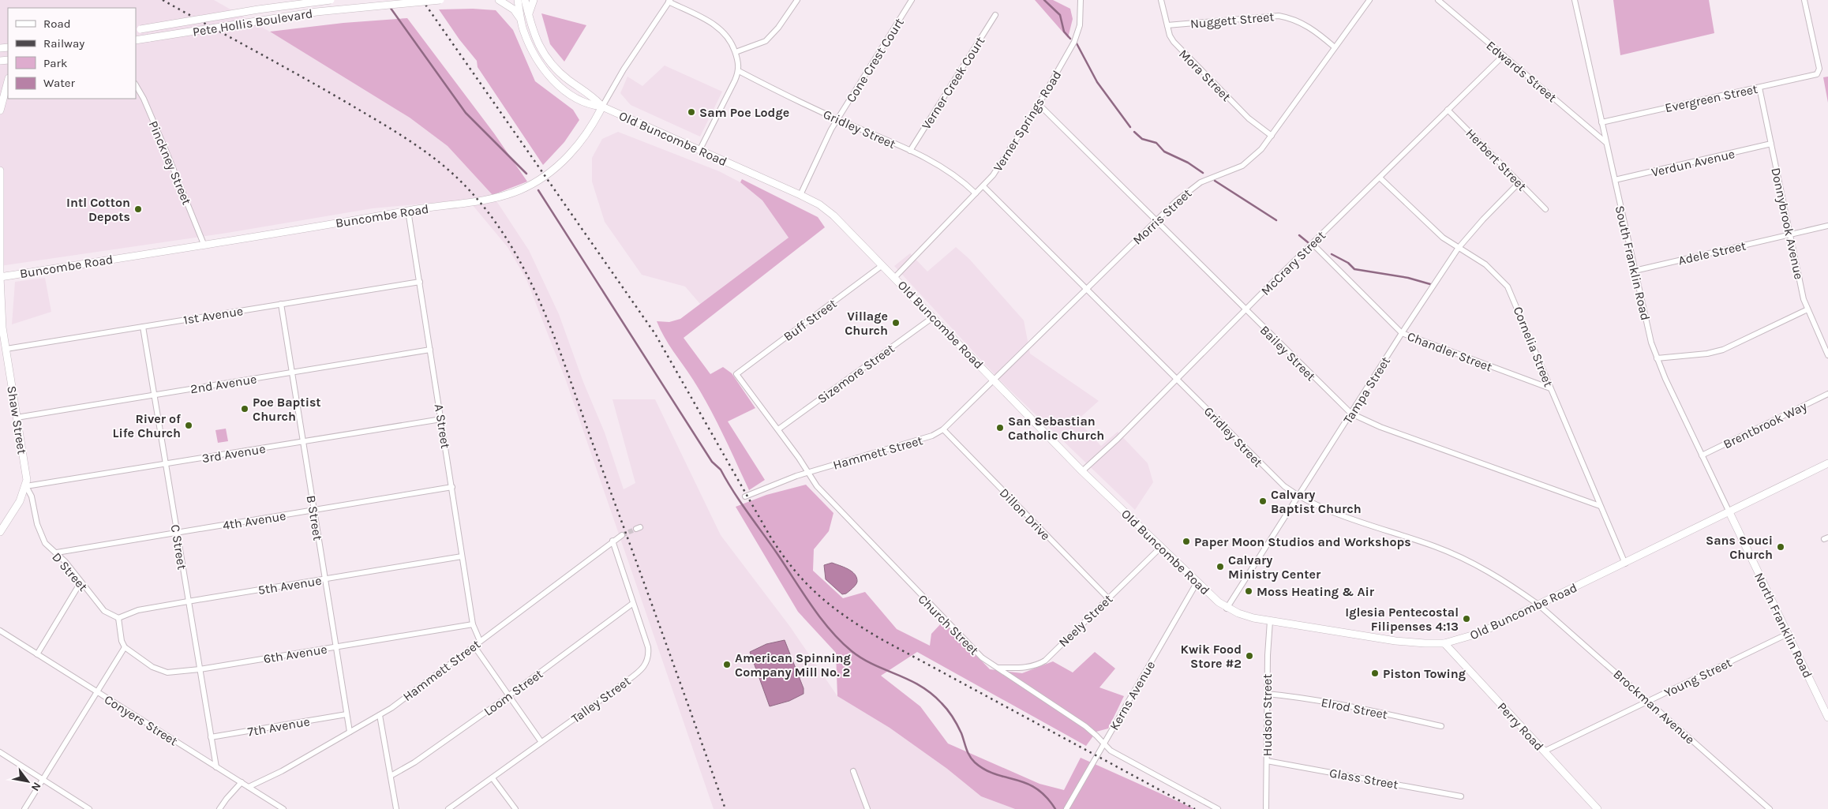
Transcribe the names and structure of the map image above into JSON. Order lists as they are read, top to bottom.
{
  "streets": {
    "street": [
      "Nuggett Street",
      "Pete Hollis Boulevard",
      "Cone Crest Court",
      "Edwards Street",
      "Mora Street",
      "Verner Creek Court",
      "Evergreen Street",
      "Verner Springs Road",
      "Gridley Street",
      "Old Buncombe Road",
      "Herbert Street",
      "Pinckney Street",
      "Verdun Avenue",
      "Buncombe Road",
      "Morris Street",
      "Donnybrook Avenue",
      "Adele Street",
      "McCrary Street",
      "South Franklin Road",
      "1st Avenue",
      "Buff Street",
      "Cornelia Street",
      "Chandler Street",
      "Bailey Street",
      "Sizemore Street",
      "2nd Avenue",
      "Tampa Street",
      "Shaw Street",
      "Brentbrook Way",
      "A Street",
      "Hammett Street",
      "3rd Avenue",
      "Dillon Drive",
      "B Street",
      "4th Avenue",
      "C Street",
      "D Street",
      "5th Avenue",
      "Neely Street",
      "Church Street",
      "North Franklin Road",
      "6th Avenue",
      "Young Street",
      "Loom Street",
      "Kerns Avenue",
      "Talley Street",
      "Brockman Avenue",
      "Elrod Street",
      "Hudson Street",
      "Conyers Street",
      "7th Avenue",
      "Perry Road",
      "Glass Street"
    ]
  },
  "crossings": [
    ["Nuggett Street", "Mora Street"],
    ["Nuggett Street", "Morris Street"],
    ["Cone Crest Court", "Gridley Street"],
    ["Cone Crest Court", "Old Buncombe Road"],
    ["Edwards Street", "McCrary Street"],
    ["Edwards Street", "South Franklin Road"],
    ["Mora Street", "Morris Street"],
    ["Verner Creek Court", "Gridley Street"],
    ["Evergreen Street", "Donnybrook Avenue"],
    ["Evergreen Street", "South Franklin Road"],
    ["Verner Springs Road", "Gridley Street"],
    ["Verner Springs Road", "Old Buncombe Road"],
    ["Verner Springs Road", "Bailey Street"],
    ["Gridley Street", "Old Buncombe Road"],
    ["Gridley Street", "Morris Street"],
    ["Gridley Street", "McCrary Street"],
    ["Gridley Street", "Tampa Street"],
    ["Gridley Street", "Brockman Avenue"],
    ["Old Buncombe Road", "Buncombe Road"],
    ["Old Buncombe Road", "Morris Street"],
    ["Old Buncombe Road", "McCrary Street"],
    ["Old Buncombe Road", "South Franklin Road"],
    ["Old Buncombe Road", "Buff Street"],
    ["Old Buncombe Road", "Cornelia Street"],
    ["Old Buncombe Road", "Sizemore Street"],
    ["Old Buncombe Road", "Tampa Street"],
    ["Old Buncombe Road", "Hammett Street"],
    ["Old Buncombe Road", "Neely Street"],
    ["Old Buncombe Road", "North Franklin Road"],
    ["Old Buncombe Road", "Kerns Avenue"],
    ["Old Buncombe Road", "Brockman Avenue"],
    ["Old Buncombe Road", "Hudson Street"],
    ["Old Buncombe Road", "Perry Road"],
    ["Herbert Street", "McCrary Street"],
    ["Herbert Street", "Tampa Street"],
    ["Pinckney Street", "Buncombe Road"],
    ["Verdun Avenue", "Donnybrook Avenue"],
    ["Verdun Avenue", "South Franklin Road"],
    ["Buncombe Road", "Shaw Street"],
    ["Buncombe Road", "A Street"],
    ["Morris Street", "Bailey Street"],
    ["Morris Street", "Hammett Street"],
    ["Donnybrook Avenue", "Adele Street"],
    ["Adele Street", "South Franklin Road"],
    ["McCrary Street", "Cornelia Street"],
    ["McCrary Street", "Chandler Street"],
    ["McCrary Street", "Bailey Street"],
    ["South Franklin Road", "Brentbrook Way"],
    ["South Franklin Road", "North Franklin Road"],
    ["1st Avenue", "Shaw Street"],
    ["1st Avenue", "A Street"],
    ["1st Avenue", "B Street"],
    ["1st Avenue", "C Street"],
    ["Buff Street", "Church Street"],
    ["Cornelia Street", "Chandler Street"],
    ["Cornelia Street", "Bailey Street"],
    ["Cornelia Street", "Tampa Street"],
    ["Chandler Street", "Tampa Street"],
    ["Bailey Street", "Tampa Street"],
    ["Sizemore Street", "Church Street"],
    ["2nd Avenue", "Shaw Street"],
    ["2nd Avenue", "A Street"],
    ["2nd Avenue", "B Street"],
    ["2nd Avenue", "C Street"],
    ["Shaw Street", "3rd Avenue"],
    ["Shaw Street", "D Street"],
    ["A Street", "Hammett Street"],
    ["A Street", "3rd Avenue"],
    ["A Street", "4th Avenue"],
    ["A Street", "5th Avenue"],
    ["A Street", "6th Avenue"],
    ["Hammett Street", "Dillon Drive"],
    ["Hammett Street", "B Street"],
    ["Hammett Street", "Church Street"],
    ["Hammett Street", "Talley Street"],
    ["Hammett Street", "Conyers Street"],
    ["3rd Avenue", "B Street"],
    ["3rd Avenue", "C Street"],
    ["3rd Avenue", "D Street"],
    ["Dillon Drive", "Neely Street"],
    ["B Street", "4th Avenue"],
    ["B Street", "5th Avenue"],
    ["B Street", "6th Avenue"],
    ["B Street", "7th Avenue"],
    ["4th Avenue", "C Street"],
    ["4th Avenue", "D Street"],
    ["C Street", "5th Avenue"],
    ["C Street", "6th Avenue"],
    ["C Street", "Conyers Street"],
    ["C Street", "7th Avenue"],
    ["D Street", "5th Avenue"],
    ["Neely Street", "Church Street"],
    ["Church Street", "Kerns Avenue"],
    ["North Franklin Road", "Young Street"],
    ["Young Street", "Brockman Avenue"],
    ["Young Street", "Perry Road"],
    ["Loom Street", "Talley Street"],
    ["Elrod Street", "Hudson Street"],
    ["Hudson Street", "Glass Street"]
  ],
  "places": [
    "Sam Poe Lodge",
    "Intl Cotton Depots",
    "Village Church",
    "Poe Baptist Church",
    "River of Life Church",
    "San Sebastian Catholic Church",
    "Calvary Baptist Church",
    "Paper Moon Studios and Workshops",
    "Sans Souci Church",
    "Calvary Ministry Center",
    "Moss Heating & Air",
    "Iglesia Pentecostal Filipenses 4:13",
    "Kwik Food Store #2",
    "American Spinning Company Mill No. 2",
    "Piston Towing"
  ],
  "legend": [
    "Road",
    "Railway",
    "Park",
    "Water"
  ],
  "north": "bottom right"
}
